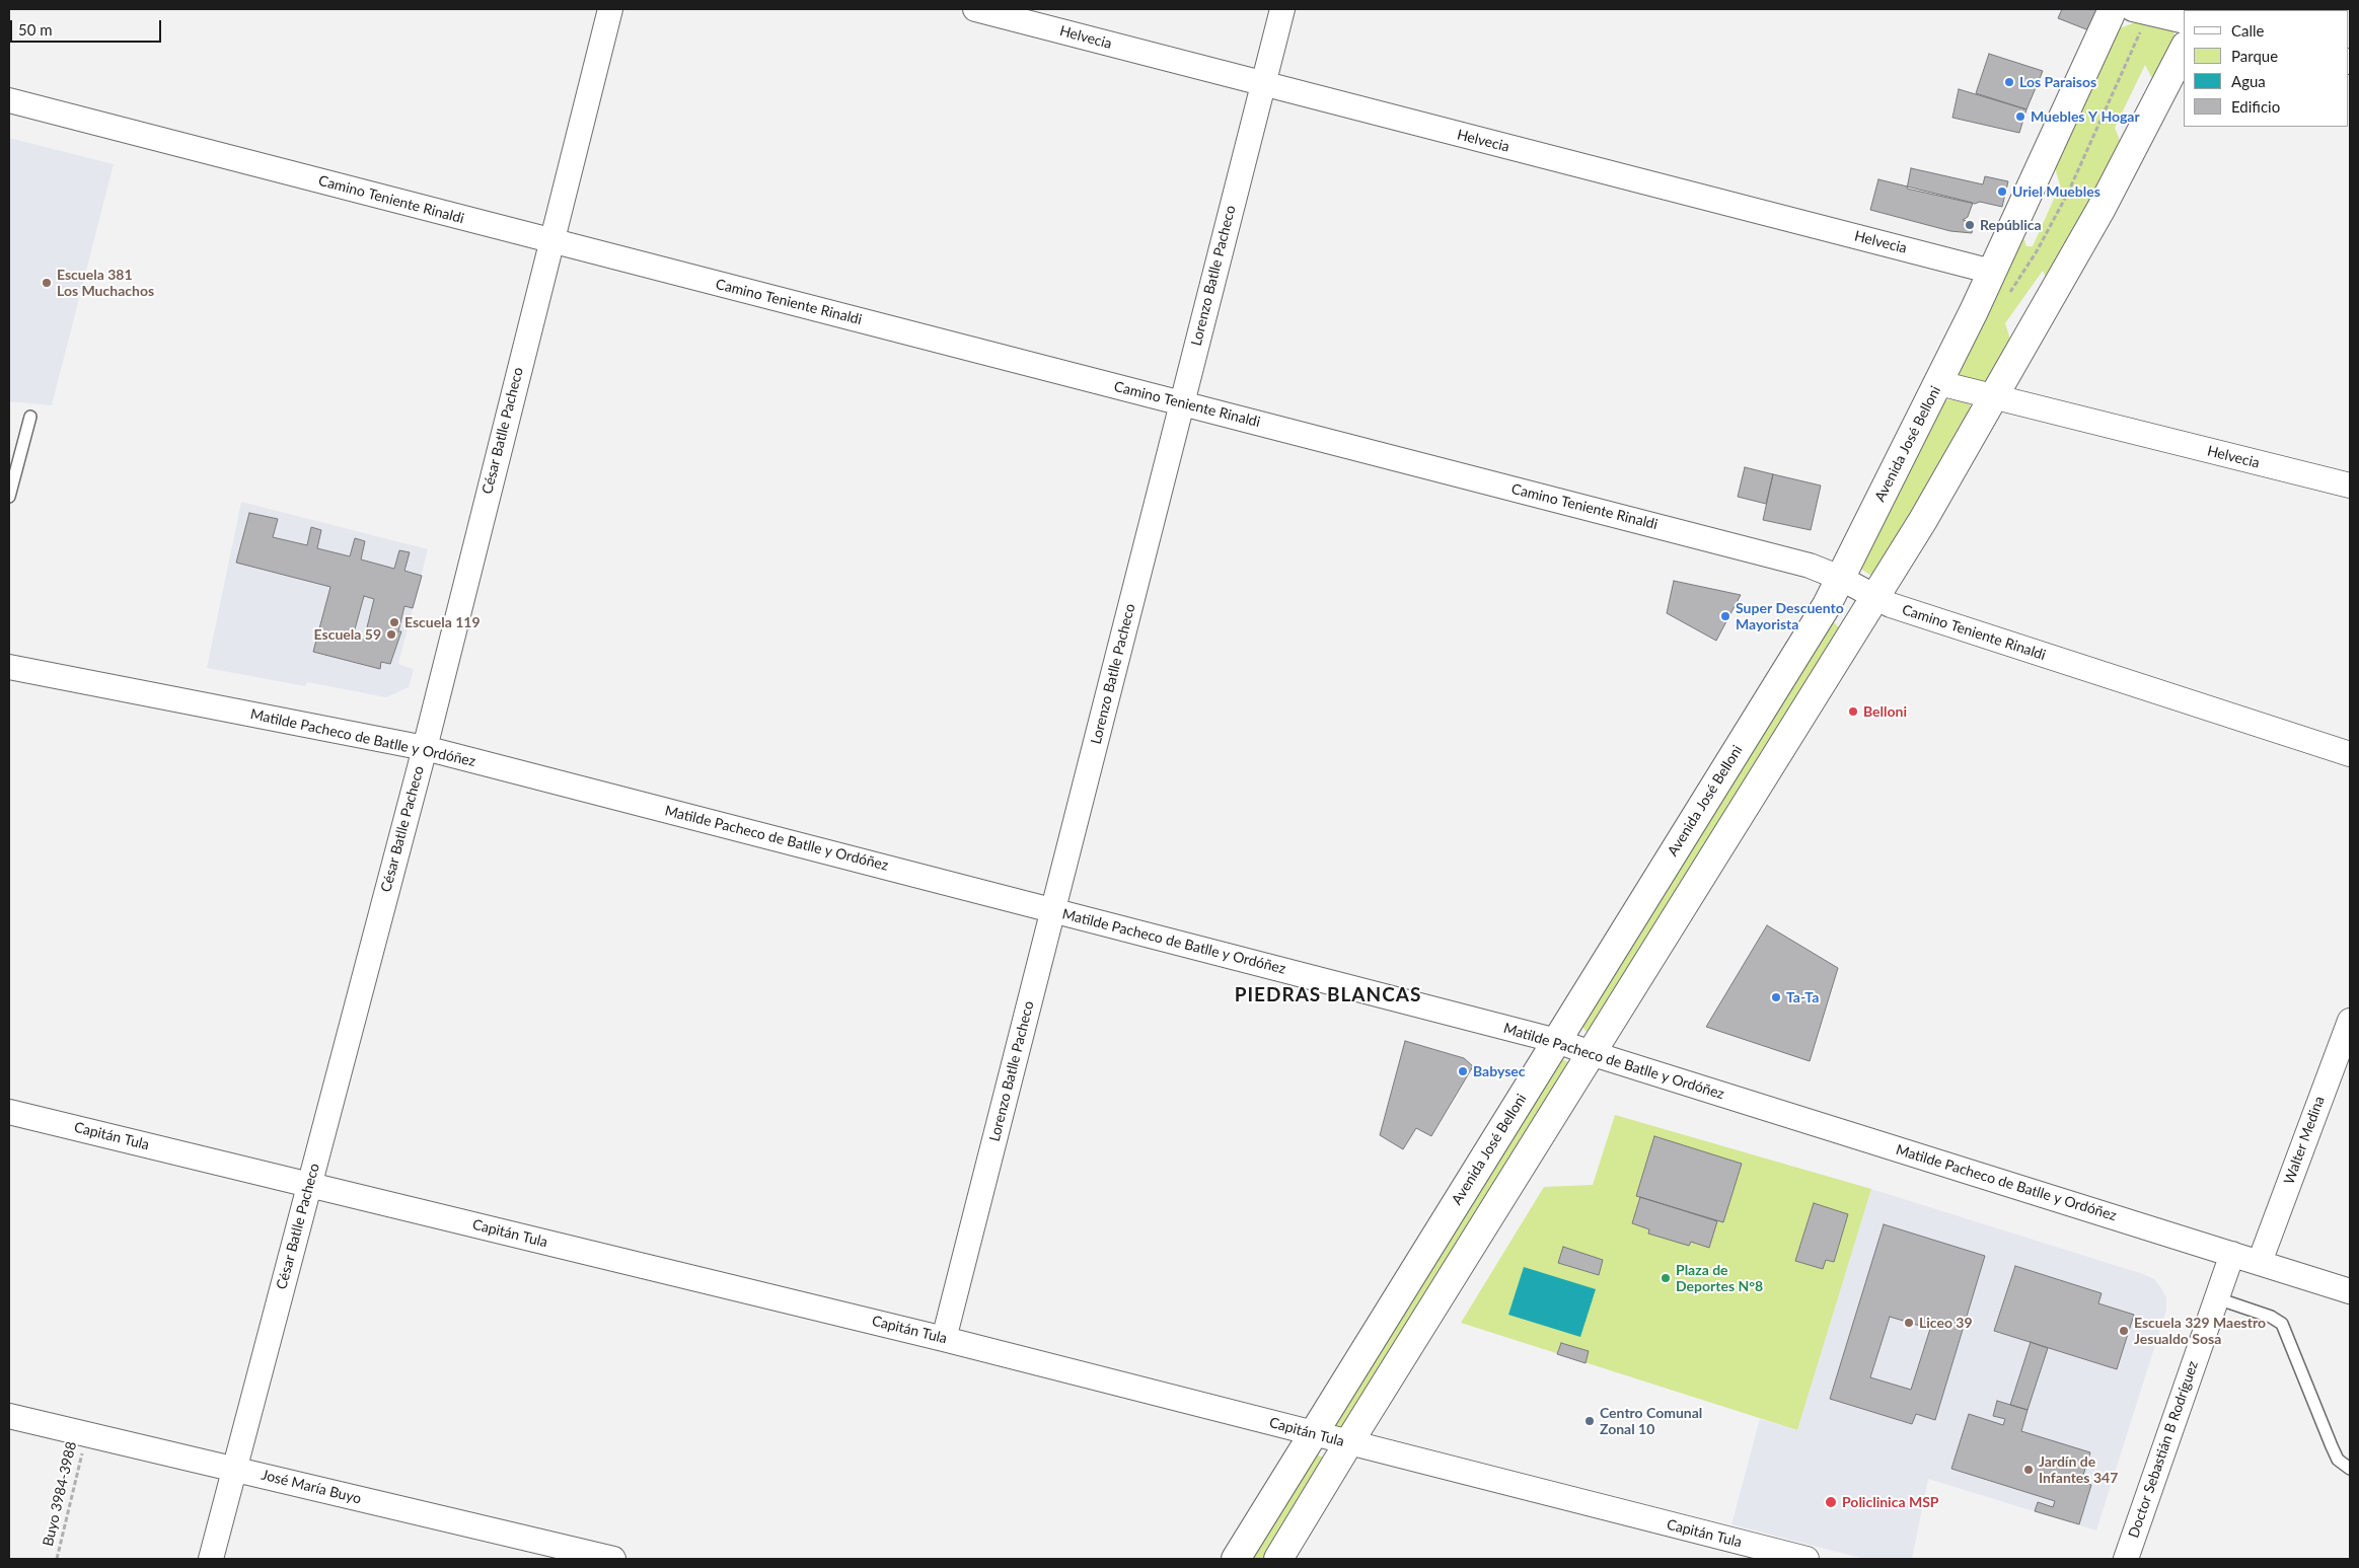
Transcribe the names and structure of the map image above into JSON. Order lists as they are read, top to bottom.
{
  "streets": {
    "main road": ["Avenida José Belloni"],
    "street": [
      "Helvecia",
      "Camino Teniente Rinaldi",
      "Lorenzo Batlle Pacheco",
      "César Batlle Pacheco",
      "Matilde Pacheco de Batlle y Ordóñez",
      "Capitán Tula",
      "Walter Medina",
      "Doctor Sebastián B Rodríguez",
      "José María Buyo"
    ],
    "path": ["Buyo 3984-3988"]
  },
  "crossings": [
    ["Helvecia", "Lorenzo Batlle Pacheco"],
    ["Helvecia", "Avenida José Belloni"],
    ["Camino Teniente Rinaldi", "Lorenzo Batlle Pacheco"],
    ["Camino Teniente Rinaldi", "César Batlle Pacheco"],
    ["Camino Teniente Rinaldi", "Avenida José Belloni"],
    ["Lorenzo Batlle Pacheco", "Matilde Pacheco de Batlle y Ordóñez"],
    ["Lorenzo Batlle Pacheco", "Capitán Tula"],
    ["César Batlle Pacheco", "Matilde Pacheco de Batlle y Ordóñez"],
    ["César Batlle Pacheco", "Capitán Tula"],
    ["César Batlle Pacheco", "José María Buyo"],
    ["Avenida José Belloni", "Matilde Pacheco de Batlle y Ordóñez"],
    ["Avenida José Belloni", "Capitán Tula"],
    ["Matilde Pacheco de Batlle y Ordóñez", "Walter Medina"],
    ["Matilde Pacheco de Batlle y Ordóñez", "Doctor Sebastián B Rodríguez"],
    ["José María Buyo", "Buyo 3984-3988"]
  ],
  "districts": ["PIEDRAS BLANCAS"],
  "places": [
    "Los Paraisos",
    "Muebles Y Hogar",
    "Uriel Muebles",
    "República",
    "Escuela 381 Los Muchachos",
    "Super Descuento Mayorista",
    "Escuela 119",
    "Escuela 59",
    "Belloni",
    "Ta-Ta",
    "Babysec",
    "Plaza de Deportes N°8",
    "Liceo 39",
    "Escuela 329 Maestro Jesualdo Sosa",
    "Centro Comunal Zonal 10",
    "Jardín de Infantes 347",
    "Policlinica MSP"
  ],
  "legend": [
    "Calle",
    "Parque",
    "Agua",
    "Edificio"
  ],
  "scale_bar": "50 m"
}
